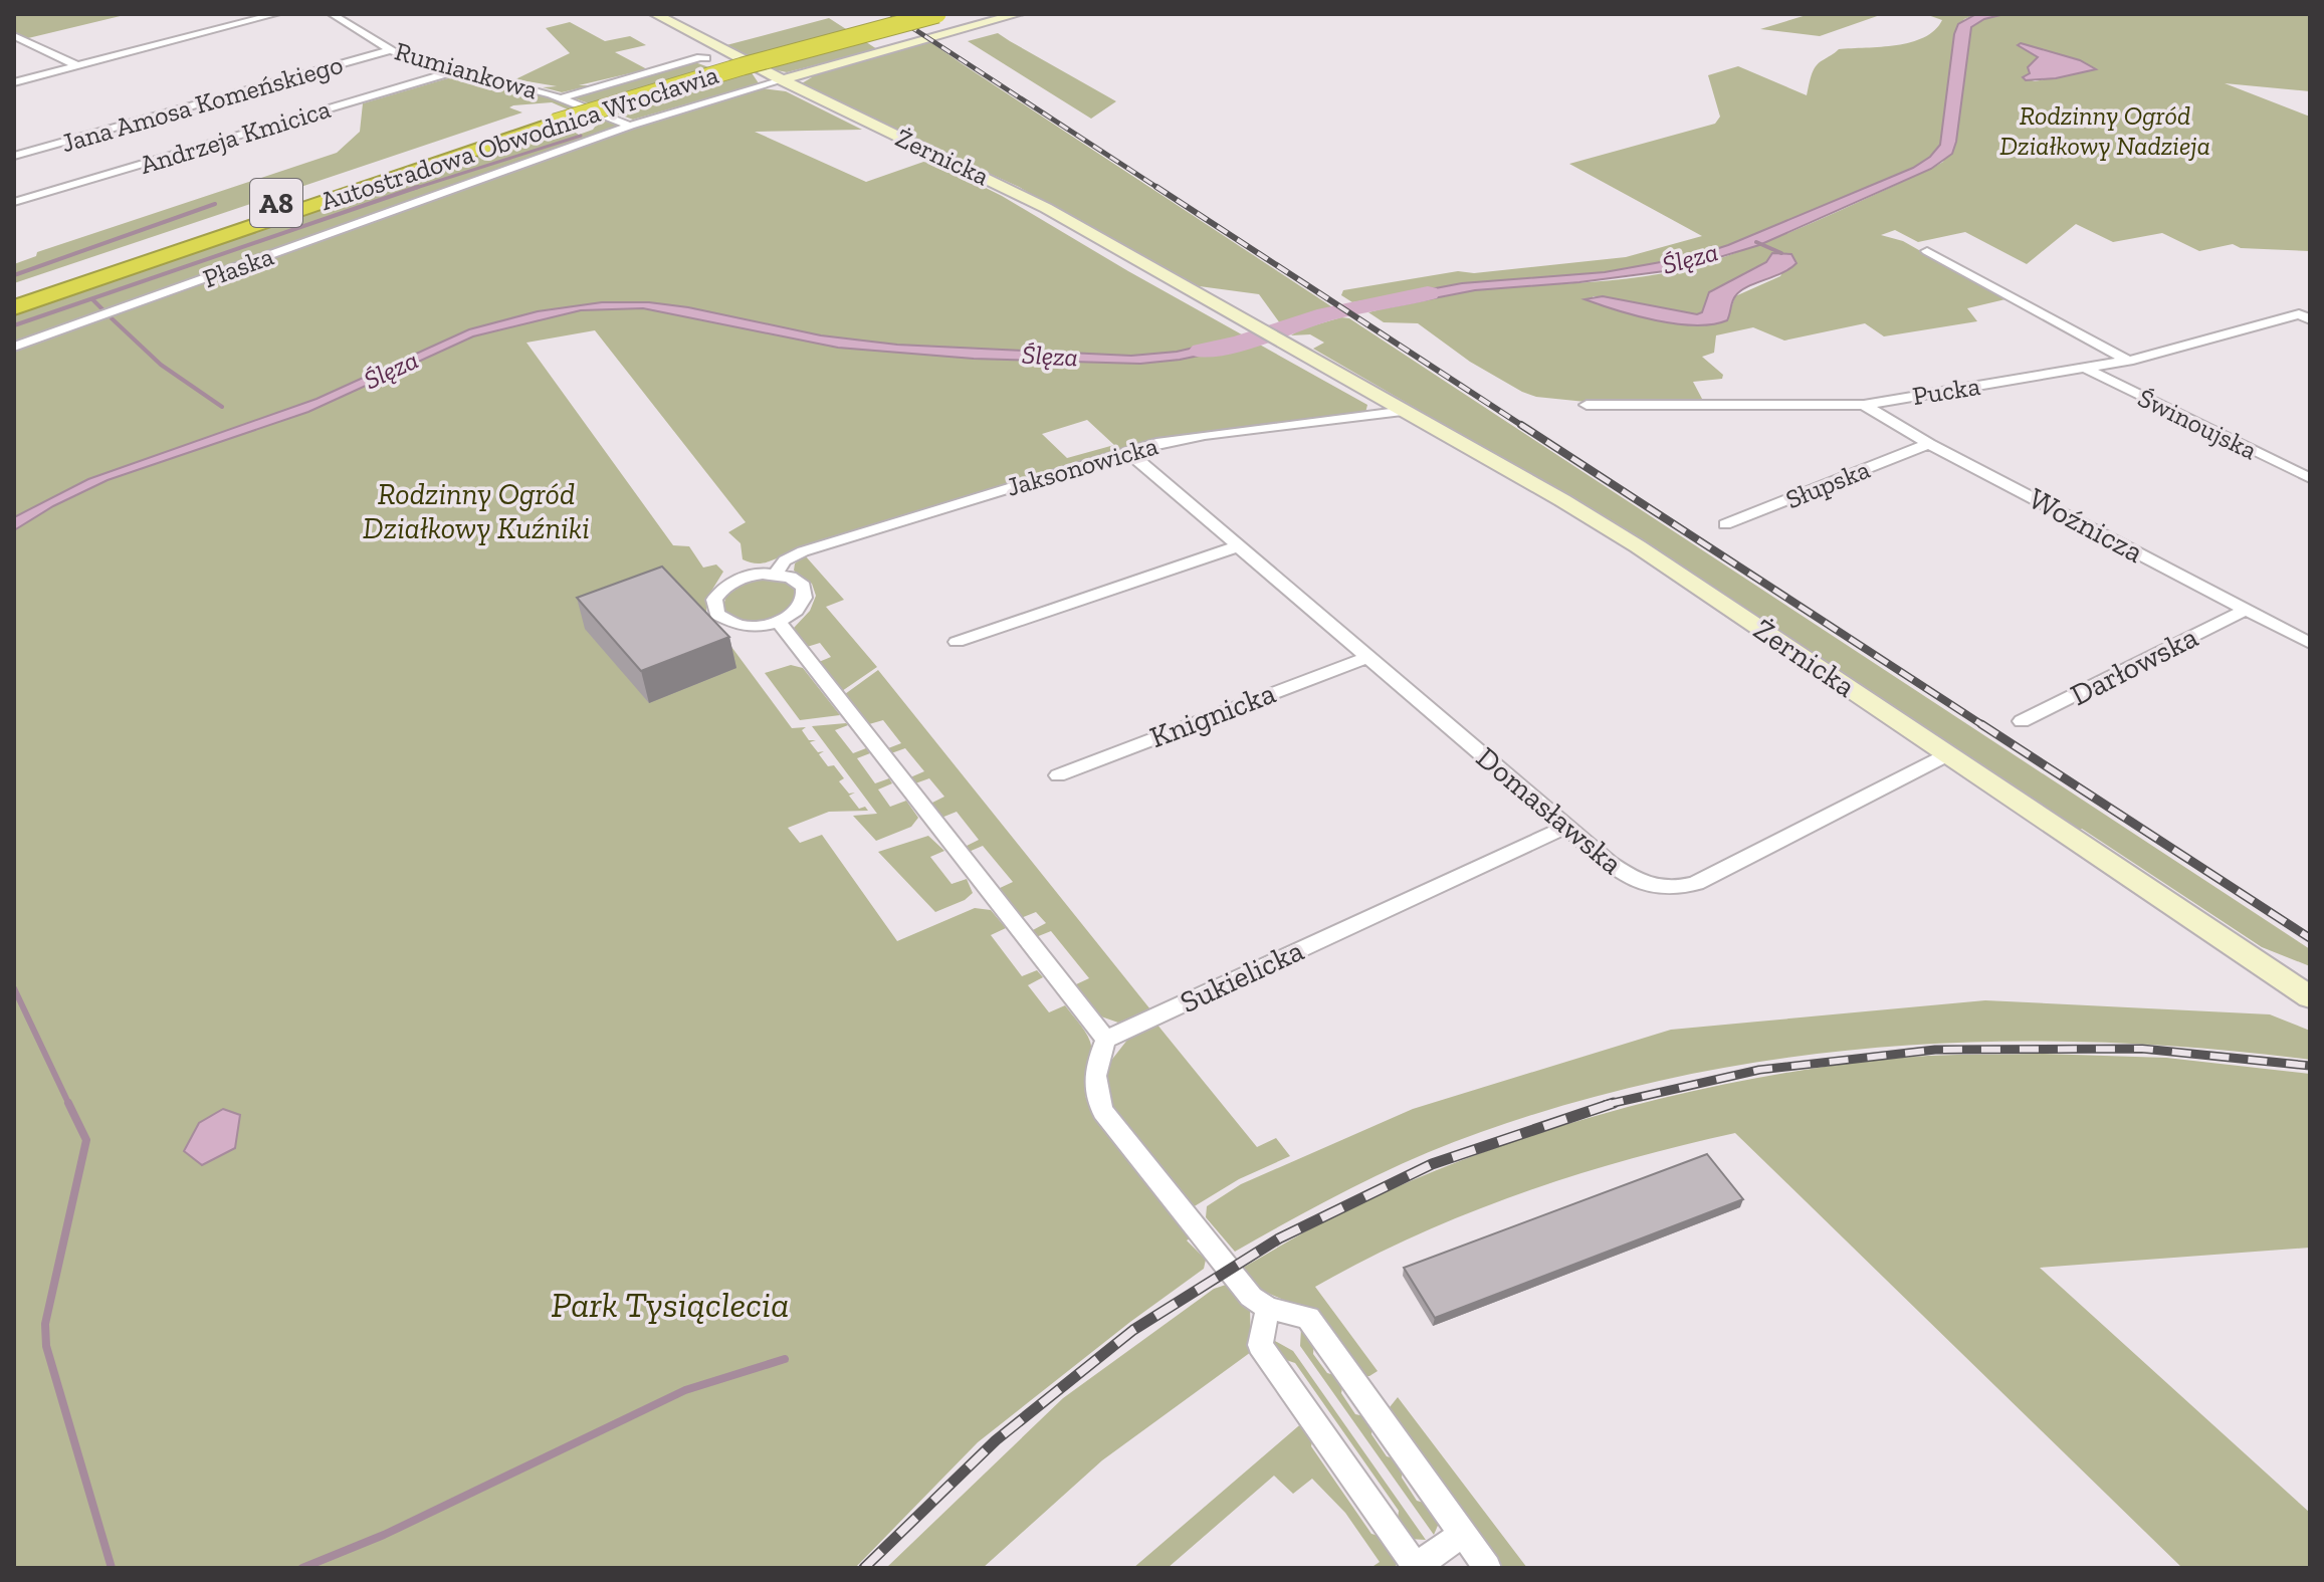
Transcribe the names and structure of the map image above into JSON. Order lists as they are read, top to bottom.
{
  "streets": {
    "highway": ["Autostradowa Obwodnica Wrocławia", "A8"],
    "street": [
      "Rumiankowa",
      "Jana Amosa Komeńskiego",
      "Andrzeja Kmicica",
      "Żernicka",
      "Płaska",
      "Pucka",
      "Świnoujska",
      "Jaksonowicka",
      "Słupska",
      "Woźnicza",
      "Darłowska",
      "Knignicka",
      "Domasławska",
      "Sukielicka"
    ]
  },
  "crossings": [
    ["Rumiankowa", "Jana Amosa Komeńskiego"],
    ["Rumiankowa", "Andrzeja Kmicica"],
    ["Żernicka", "Płaska"],
    ["Żernicka", "Jaksonowicka"],
    ["Żernicka", "Domasławska"],
    ["Pucka", "Świnoujska"],
    ["Pucka", "Woźnicza"],
    ["Jaksonowicka", "Domasławska"],
    ["Słupska", "Woźnicza"],
    ["Woźnicza", "Darłowska"],
    ["Knignicka", "Domasławska"],
    ["Domasławska", "Sukielicka"]
  ],
  "water": ["Ślęza"],
  "parks": ["Rodzinny Ogród Działkowy Nadzieja", "Rodzinny Ogród Działkowy Kuźniki", "Park Tysiąclecia"]
}
